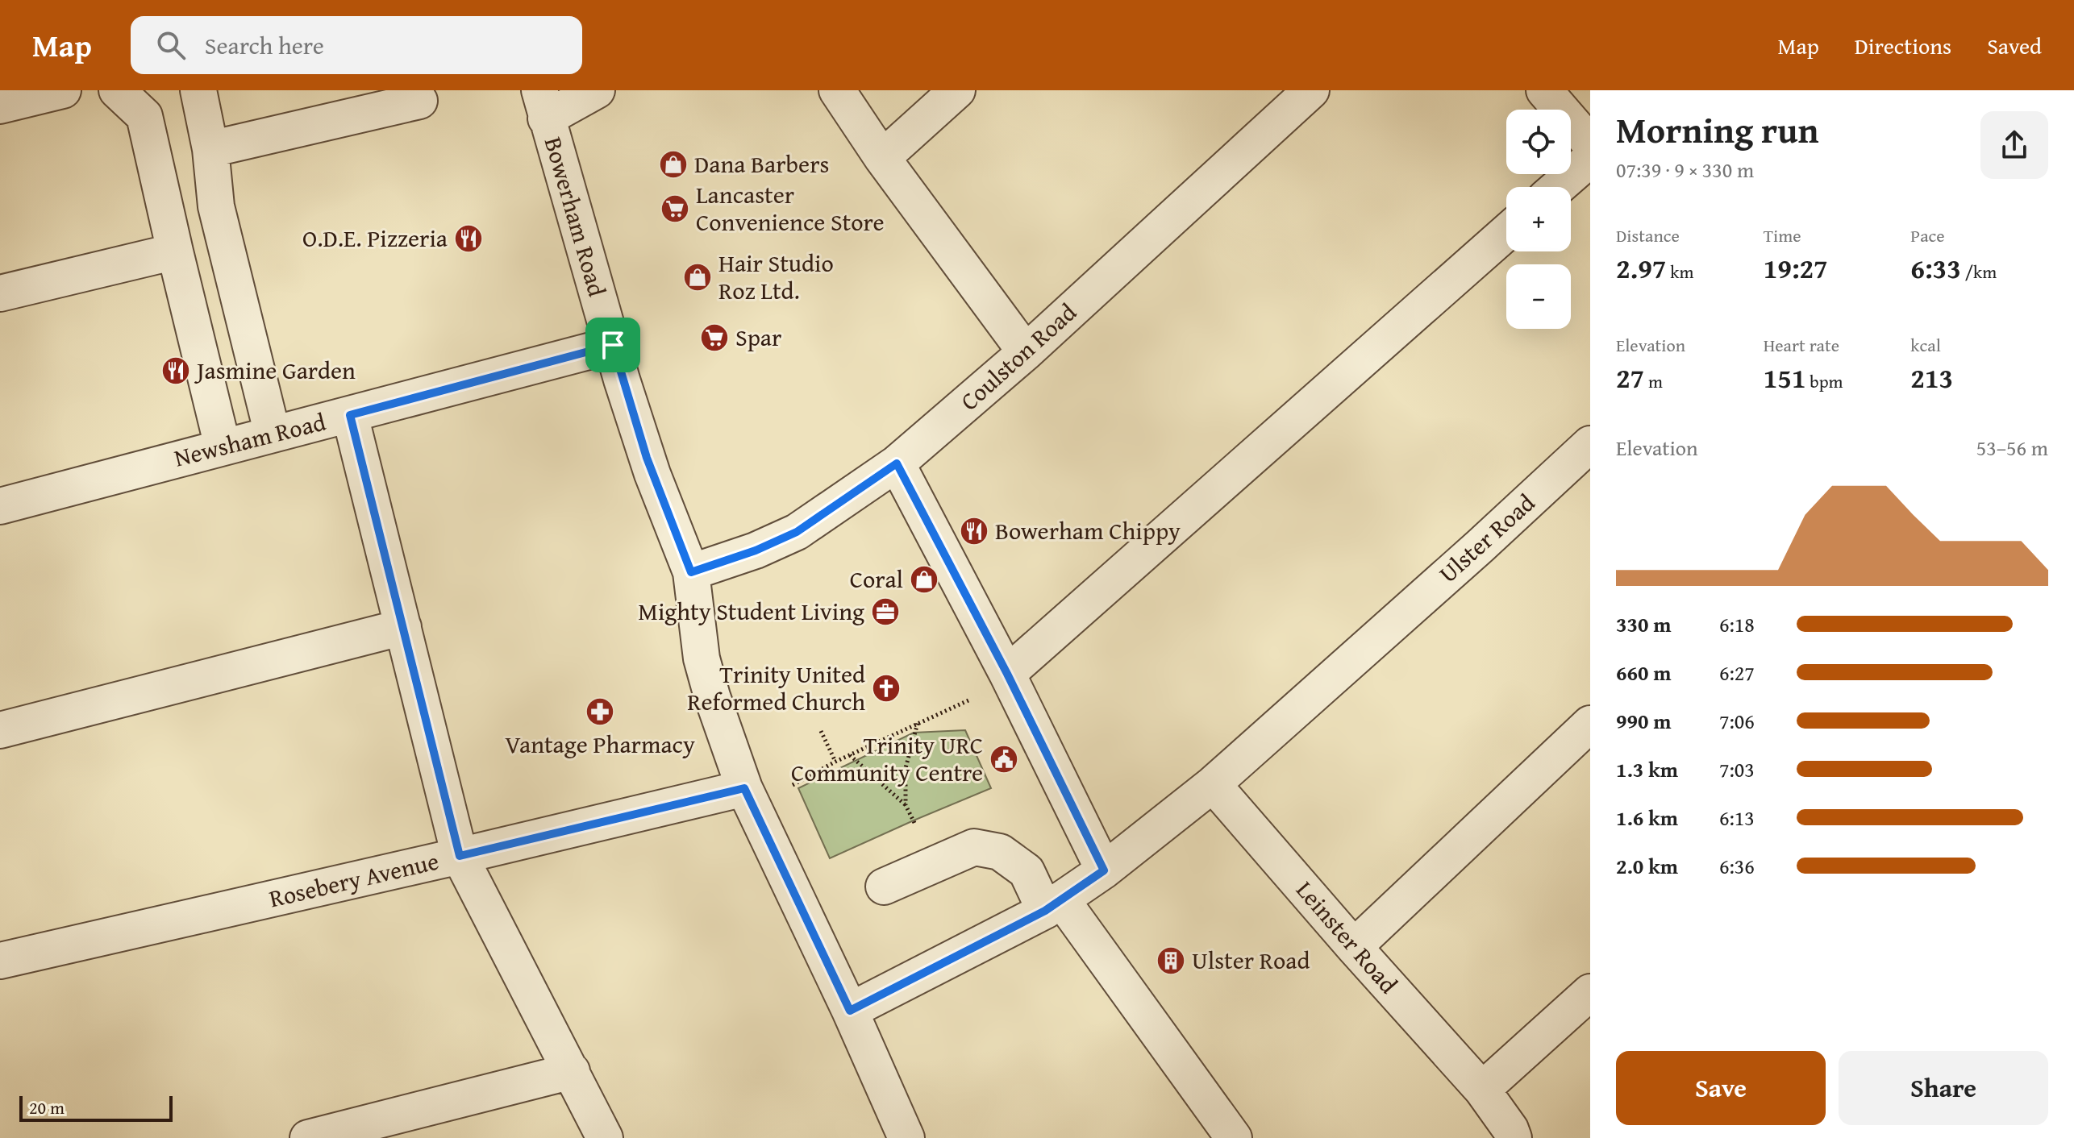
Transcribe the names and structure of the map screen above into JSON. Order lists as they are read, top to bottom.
{
  "streets": {
    "street": [
      "Bowerham Road",
      "Coulston Road",
      "Newsham Road",
      "Ulster Road",
      "Rosebery Avenue",
      "Leinster Road"
    ]
  },
  "crossings": [
    ["Bowerham Road", "Coulston Road"],
    ["Bowerham Road", "Newsham Road"],
    ["Bowerham Road", "Ulster Road"],
    ["Bowerham Road", "Rosebery Avenue"],
    ["Ulster Road", "Leinster Road"]
  ],
  "places": {
    "shop": ["Dana Barbers", "Hair Studio Roz Ltd.", "Coral"],
    "supermarket": ["Lancaster Convenience Store", "Spar"],
    "restaurant": ["O.D.E. Pizzeria", "Jasmine Garden", "Bowerham Chippy"],
    "office": ["Mighty Student Living"],
    "church": ["Trinity United Reformed Church"],
    "pharmacy": ["Vantage Pharmacy"],
    "public building": ["Trinity URC Community Centre"],
    "building": ["Ulster Road"]
  },
  "scale_bar": "20 m",
  "page": {
    "header": "Map",
    "search": "Search here",
    "nav": ["Map", "Directions", "Saved"],
    "heading": ["Morning run", "07:39 · 9 × 330 m"],
    "map_buttons": ["+", "−"],
    "stats": [
      ["Distance", "2.97 km"],
      ["Time", "19:27"],
      ["Pace", "6:33 /km"],
      ["Elevation", "27 m"],
      ["Heart rate", "151 bpm"],
      ["kcal", "213"]
    ],
    "chart": ["Elevation", "53–56 m"],
    "list": [
      {
        "name": "330 m",
        "note": "6:18"
      },
      {
        "name": "660 m",
        "note": "6:27"
      },
      {
        "name": "990 m",
        "note": "7:06"
      },
      {
        "name": "1.3 km",
        "note": "7:03"
      },
      {
        "name": "1.6 km",
        "note": "6:13"
      },
      {
        "name": "2.0 km",
        "note": "6:36"
      }
    ],
    "buttons": ["Save", "Share"],
    "scale": "20 m"
  }
}
